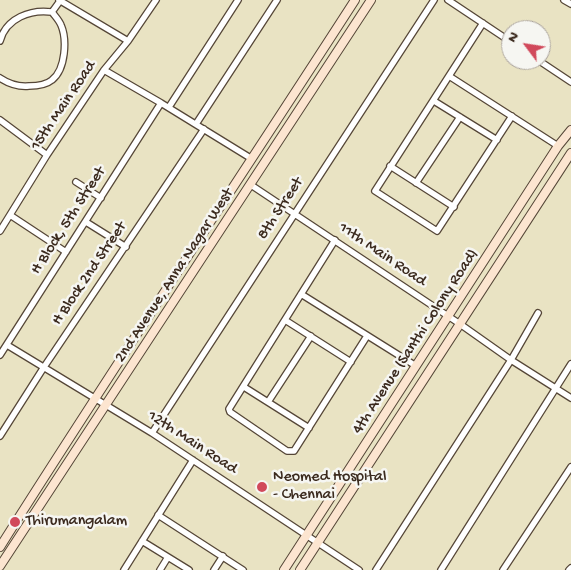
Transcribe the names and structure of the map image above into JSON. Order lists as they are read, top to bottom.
{
  "streets": {
    "main road": ["2nd Avenue, Anna Nagar West", "4th Avenue (Santhi Colony Road)"],
    "street": [
      "15th Main Road",
      "8th Street",
      "H Block, 5th Street",
      "11th Main Road",
      "H Block 2nd Street",
      "12th Main Road"
    ]
  },
  "crossings": [
    ["8th Street", "11th Main Road"],
    ["8th Street", "12th Main Road"],
    ["H Block, 5th Street", "12th Main Road"],
    ["11th Main Road", "2nd Avenue, Anna Nagar West"],
    ["11th Main Road", "4th Avenue (Santhi Colony Road)"],
    ["H Block 2nd Street", "12th Main Road"],
    ["2nd Avenue, Anna Nagar West", "12th Main Road"],
    ["4th Avenue (Santhi Colony Road)", "12th Main Road"]
  ],
  "places": ["Neomed Hospital - Chennai", "Thirumangalam"],
  "north": "top left"
}
